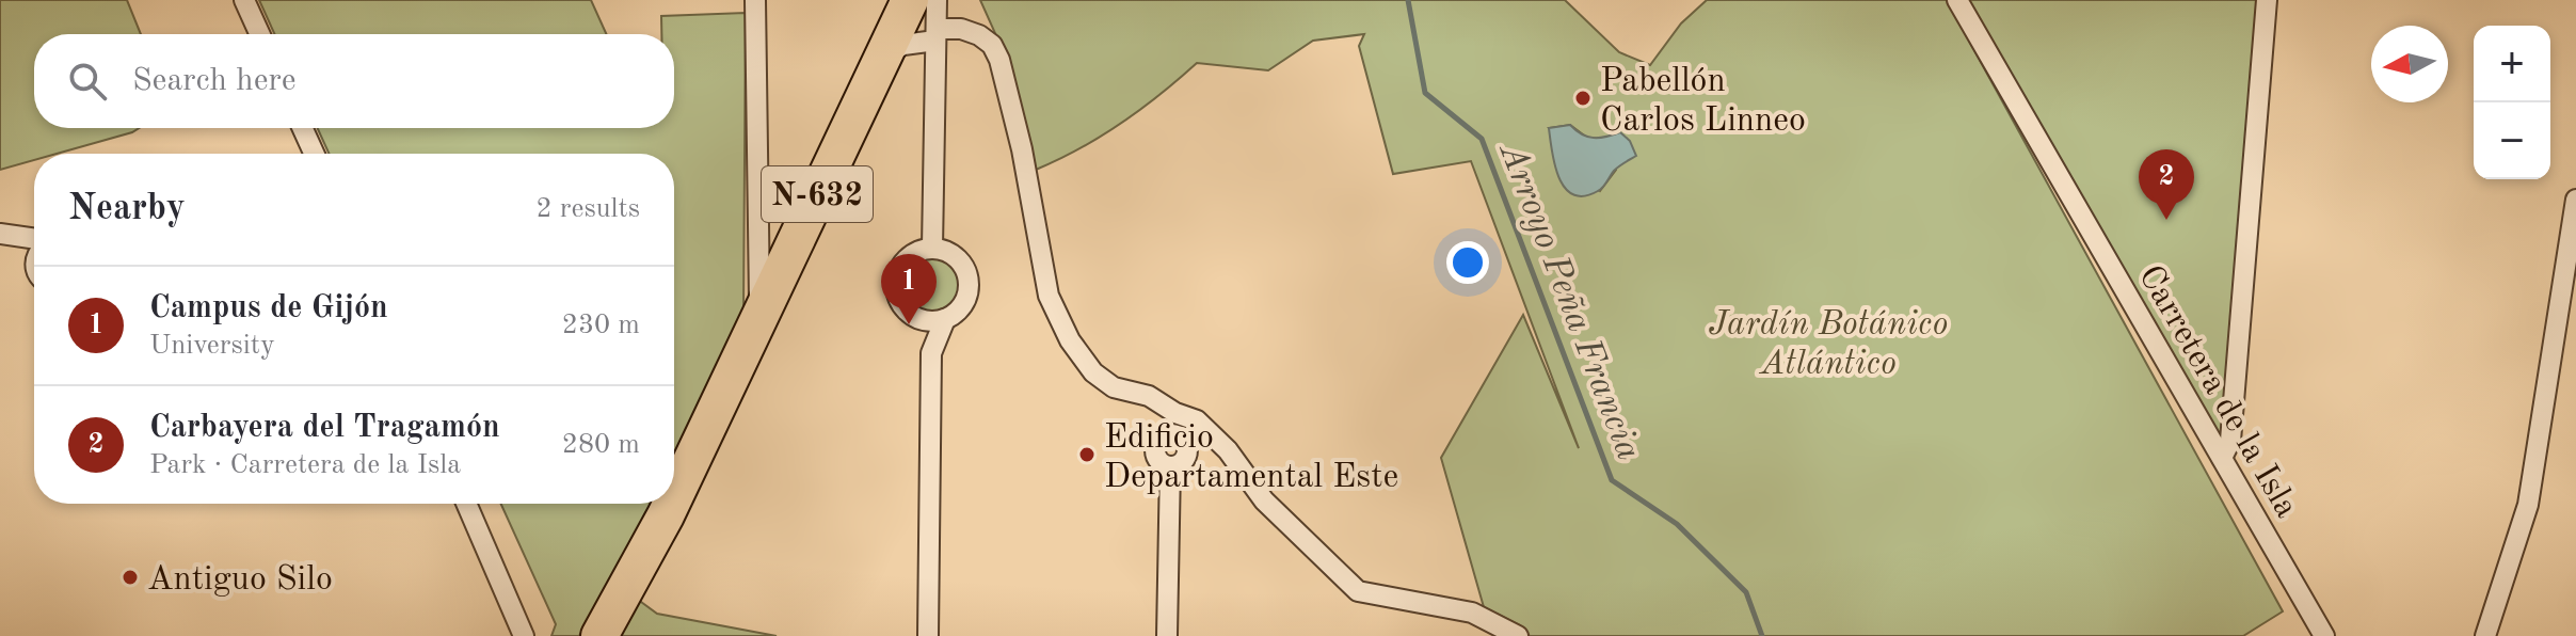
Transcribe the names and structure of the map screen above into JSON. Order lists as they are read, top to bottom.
{
  "streets": {
    "highway": ["N-632"],
    "street": ["Carretera de la Isla"]
  },
  "water": ["Arroyo Peña Francia"],
  "parks": ["Jardín Botánico Atlántico"],
  "places": ["Pabellón Carlos Linneo", "Edificio Departamental Este", "Antiguo Silo"],
  "north": "left",
  "page": {
    "map_buttons": ["+", "−"],
    "search": "Search here",
    "pins": ["2", "1"],
    "heading": ["Nearby", "2 results"],
    "list": [
      {
        "mark": "1",
        "name": "Campus de Gijón",
        "note": "University",
        "value": "230 m"
      },
      {
        "mark": "2",
        "name": "Carbayera del Tragamón",
        "note": "Park · Carretera de la Isla",
        "value": "280 m"
      }
    ]
  }
}
